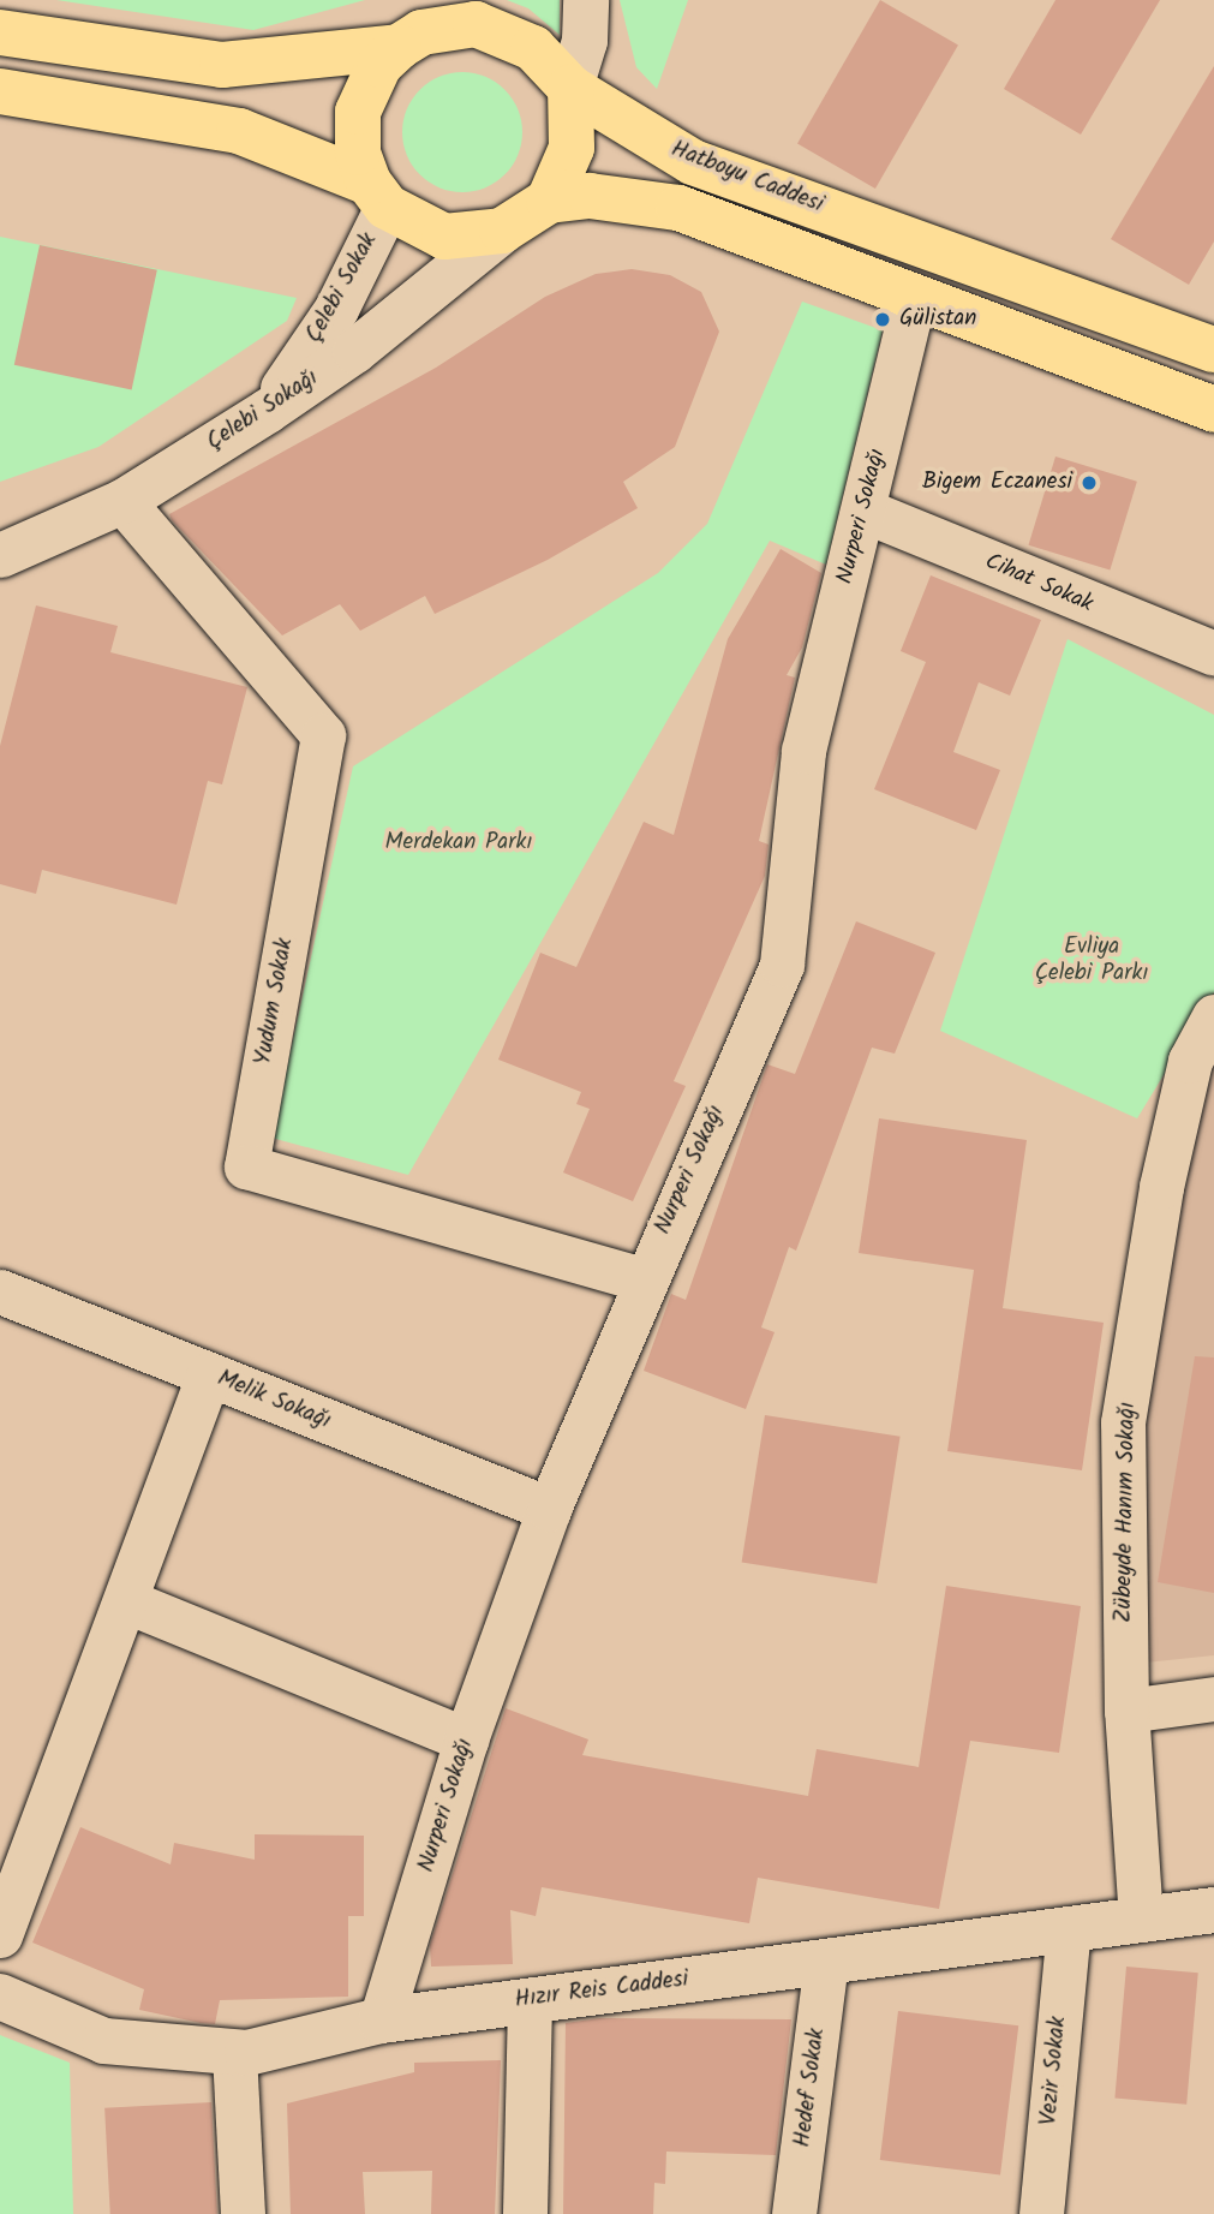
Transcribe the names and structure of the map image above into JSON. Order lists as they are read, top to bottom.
{
  "streets": {
    "main road": ["Hatboyu Caddesi"],
    "street": [
      "Çelebi Sokak",
      "Çelebi Sokağı",
      "Nurperi Sokağı",
      "Cihat Sokak",
      "Yudum Sokak",
      "Melik Sokağı",
      "Zübeyde Hanım Sokağı",
      "Hızır Reis Caddesi",
      "Vezir Sokak",
      "Hedef Sokak"
    ]
  },
  "crossings": [
    ["Hatboyu Caddesi", "Çelebi Sokak"],
    ["Hatboyu Caddesi", "Çelebi Sokağı"],
    ["Çelebi Sokak", "Çelebi Sokağı"],
    ["Çelebi Sokağı", "Yudum Sokak"],
    ["Nurperi Sokağı", "Cihat Sokak"],
    ["Nurperi Sokağı", "Yudum Sokak"],
    ["Nurperi Sokağı", "Melik Sokağı"],
    ["Nurperi Sokağı", "Hızır Reis Caddesi"],
    ["Zübeyde Hanım Sokağı", "Hızır Reis Caddesi"],
    ["Hızır Reis Caddesi", "Vezir Sokak"],
    ["Hızır Reis Caddesi", "Hedef Sokak"]
  ],
  "parks": ["Merdekan Parkı", "Evliya Çelebi Parkı"],
  "places": ["Gülistan", "Bigem Eczanesi"]
}
